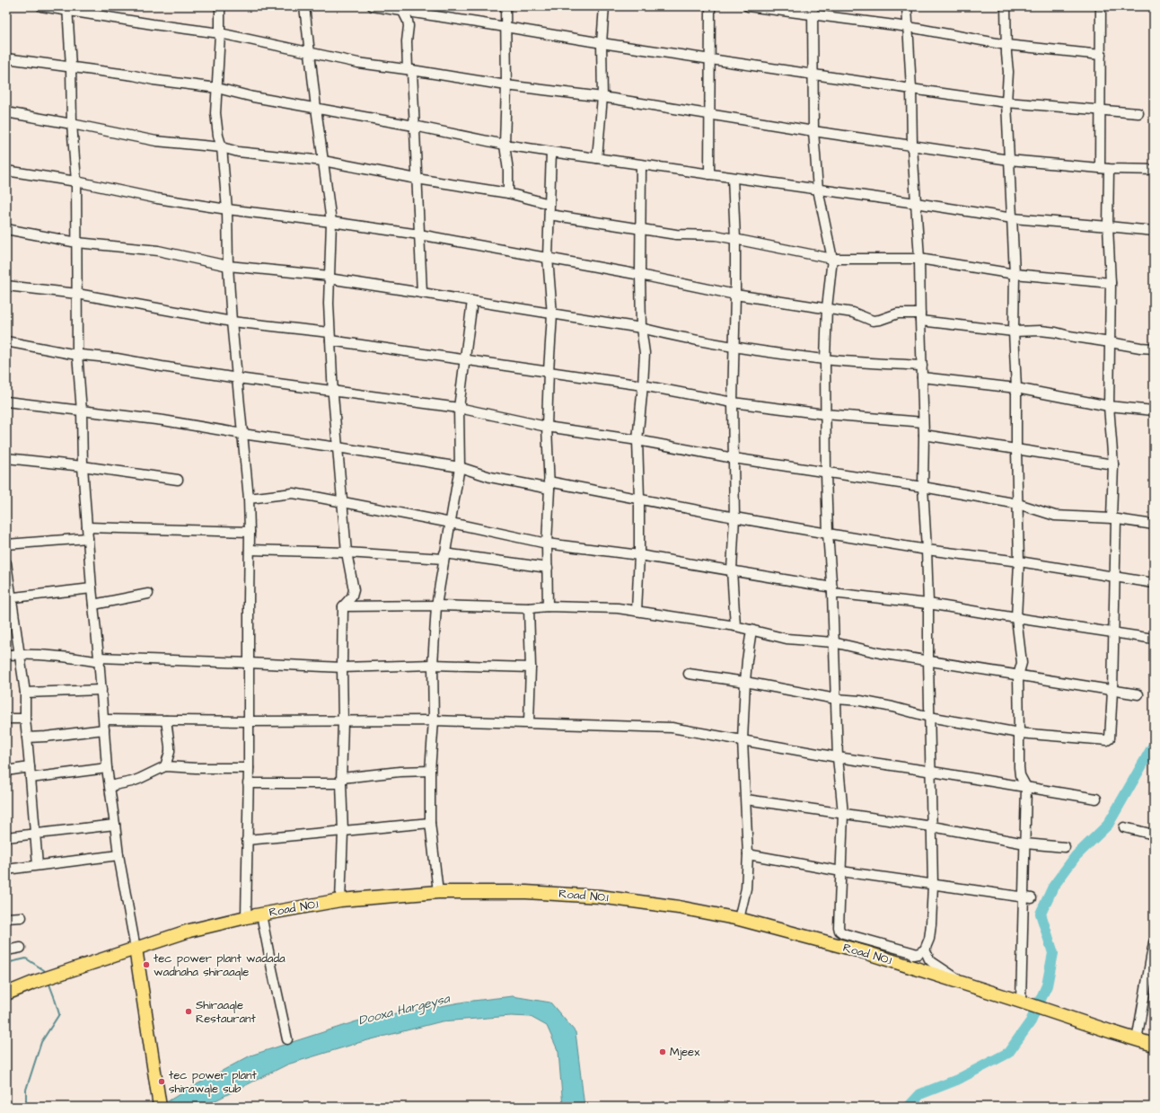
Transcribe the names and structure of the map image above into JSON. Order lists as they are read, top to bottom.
{
  "streets": {
    "highway": ["Road NO.1"]
  },
  "water": ["Dooxa Hargeysa"],
  "places": [
    "tec power plant wadada wadnaha shiraaqle",
    "Shiraaqle Restaurant",
    "Mjeex",
    "tec power plant shirawqle sub"
  ]
}
